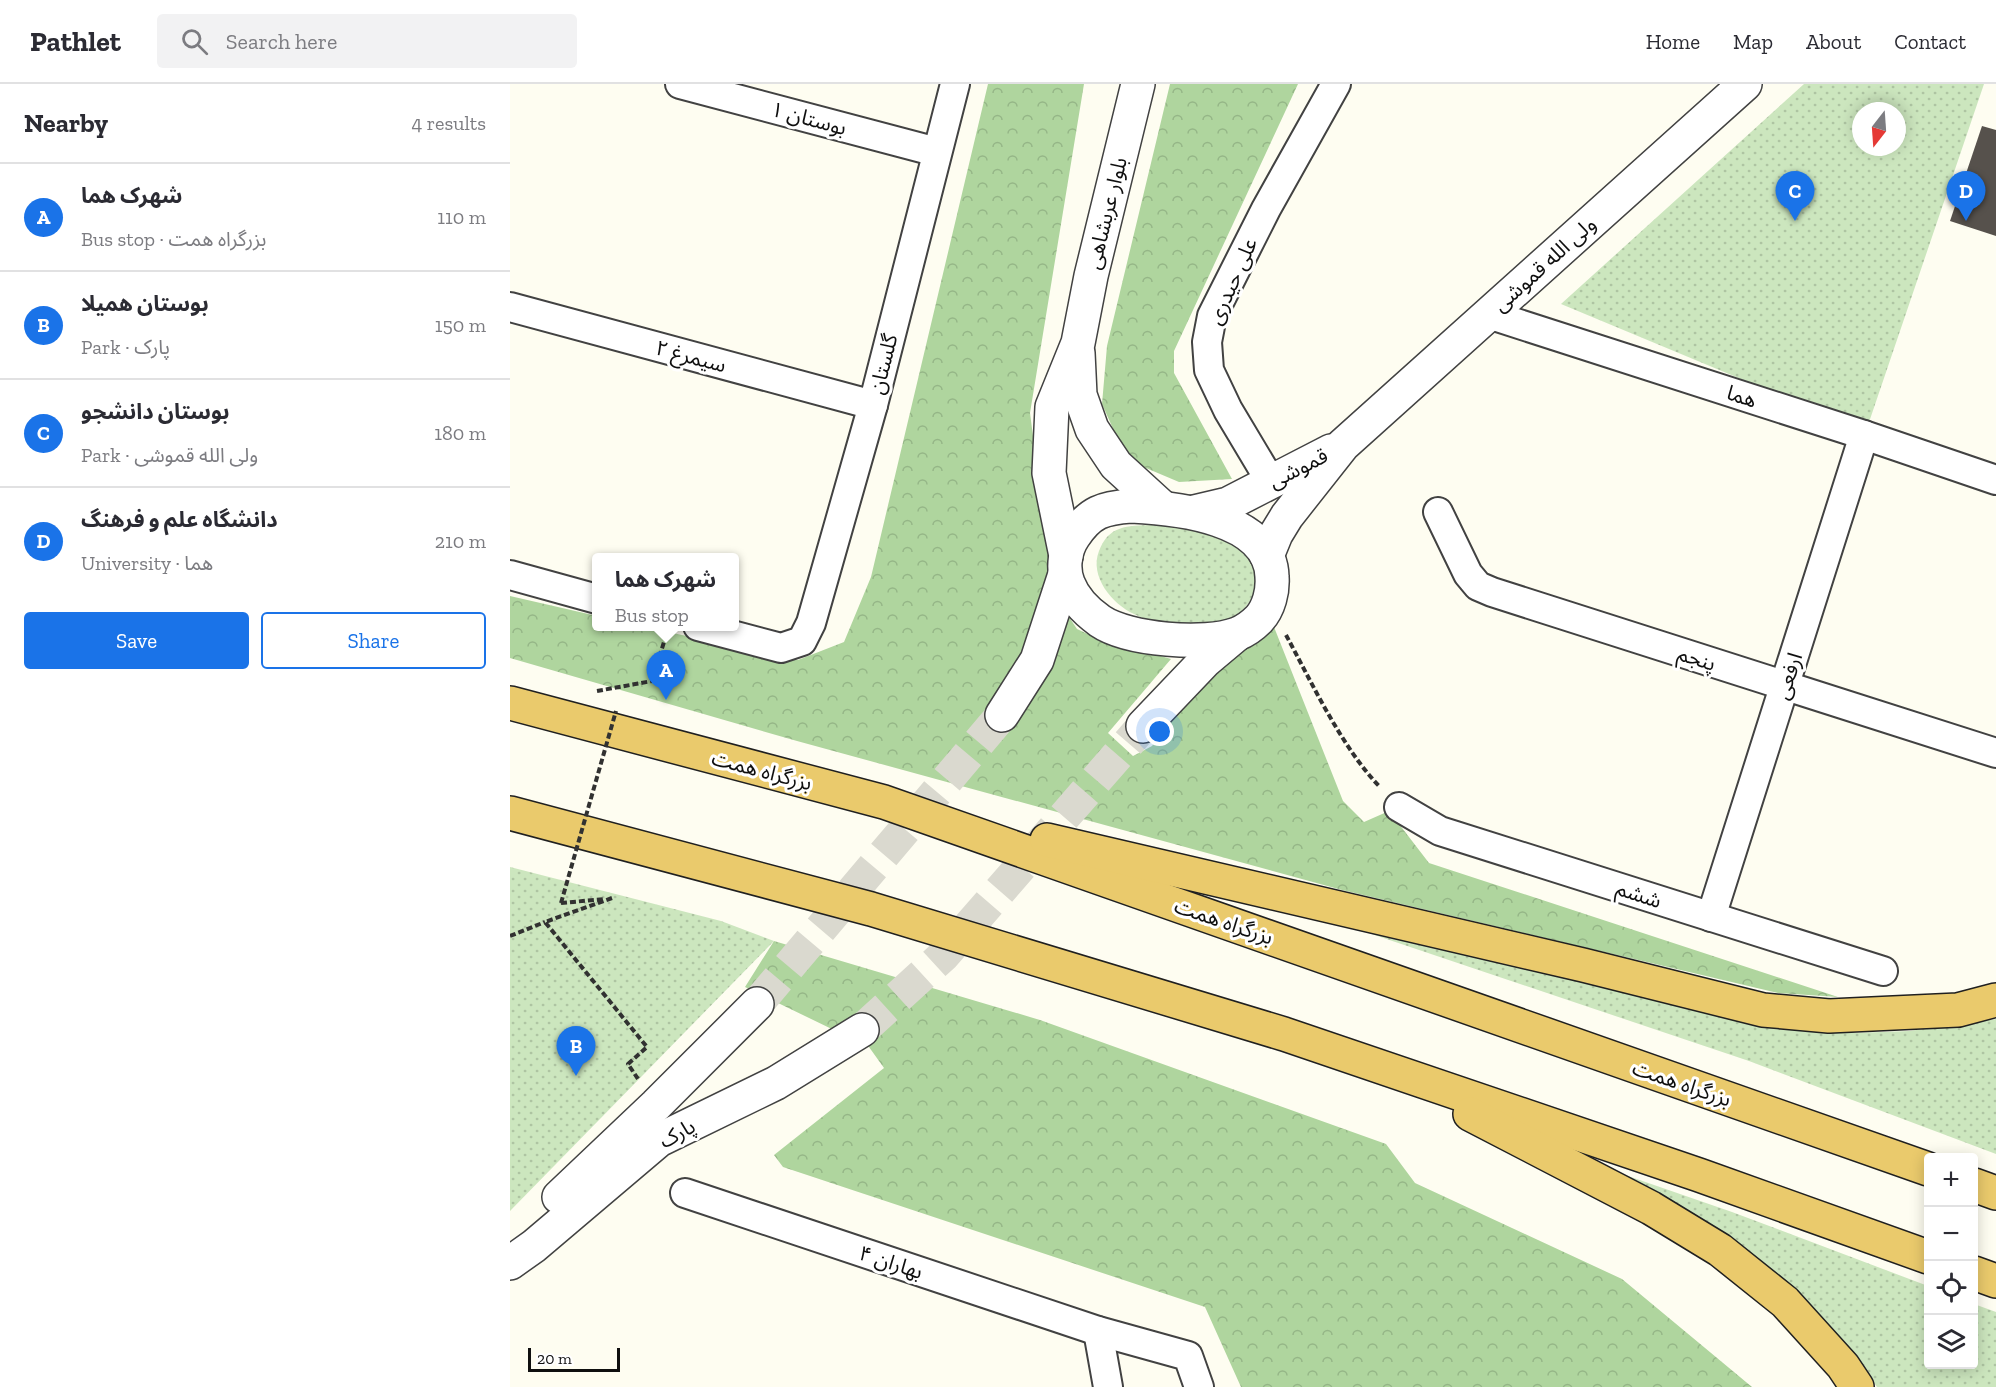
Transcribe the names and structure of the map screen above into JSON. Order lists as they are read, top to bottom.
{
  "streets": {
    "highway": ["بزرگراه همت"],
    "street": [
      "بوستان ۱",
      "بلوار عربشاهی",
      "ولی الله قموشی",
      "علی حیدری",
      "سیمرغ ۲",
      "گلستان",
      "هما",
      "قموشی",
      "پنجم",
      "ارفعی",
      "ششم",
      "پارک",
      "بهاران ۴"
    ]
  },
  "crossings": [
    ["بوستان ۱", "گلستان"],
    ["بلوار عربشاهی", "قموشی"],
    ["ولی الله قموشی", "هما"],
    ["ولی الله قموشی", "قموشی"],
    ["علی حیدری", "قموشی"],
    ["سیمرغ ۲", "گلستان"],
    ["هما", "ارفعی"],
    ["پنجم", "ارفعی"],
    ["ارفعی", "ششم"]
  ],
  "scale_bar": "20 m",
  "north": "bottom",
  "page": {
    "header": "Pathlet",
    "search": "Search here",
    "nav": [
      "Home",
      "Map",
      "About",
      "Contact"
    ],
    "heading": ["Nearby", "4 results"],
    "list": [
      {
        "mark": "A",
        "name": "شهرک هما",
        "note": "Bus stop · بزرگراه همت",
        "value": "110 m"
      },
      {
        "mark": "B",
        "name": "بوستان همیلا",
        "note": "Park · پارک",
        "value": "150 m"
      },
      {
        "mark": "C",
        "name": "بوستان دانشجو",
        "note": "Park · ولی الله قموشی",
        "value": "180 m"
      },
      {
        "mark": "D",
        "name": "دانشگاه علم و فرهنگ",
        "note": "University · هما",
        "value": "210 m"
      }
    ],
    "pins": [
      "C",
      "D",
      "A",
      "B"
    ],
    "popup": ["شهرک هما", "Bus stop"],
    "buttons": ["Save", "Share"],
    "map_buttons": ["+", "−"],
    "scale": "20 m"
  }
}
